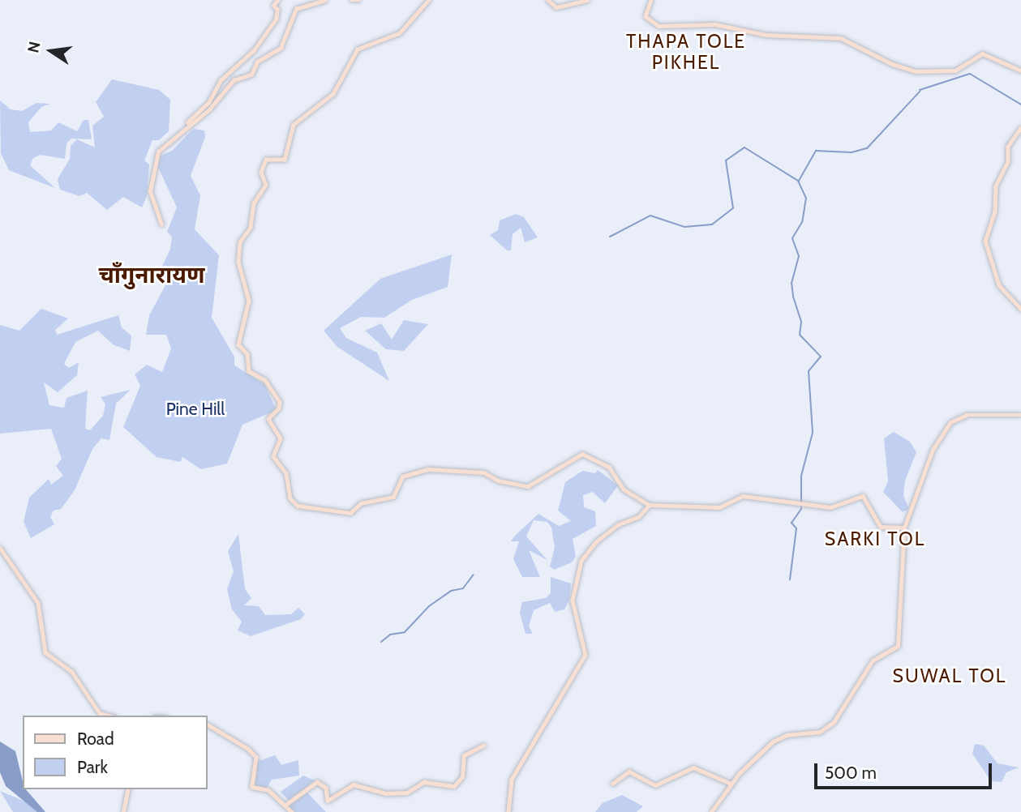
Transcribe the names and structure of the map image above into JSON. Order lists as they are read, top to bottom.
{
  "districts": [
    "THAPA TOLE PIKHEL",
    "चाँगुनारायण",
    "SARKI TOL",
    "SUWAL TOL"
  ],
  "parks": ["Pine Hill"],
  "legend": ["Road", "Park"],
  "scale_bar": "500 m",
  "north": "left"
}
